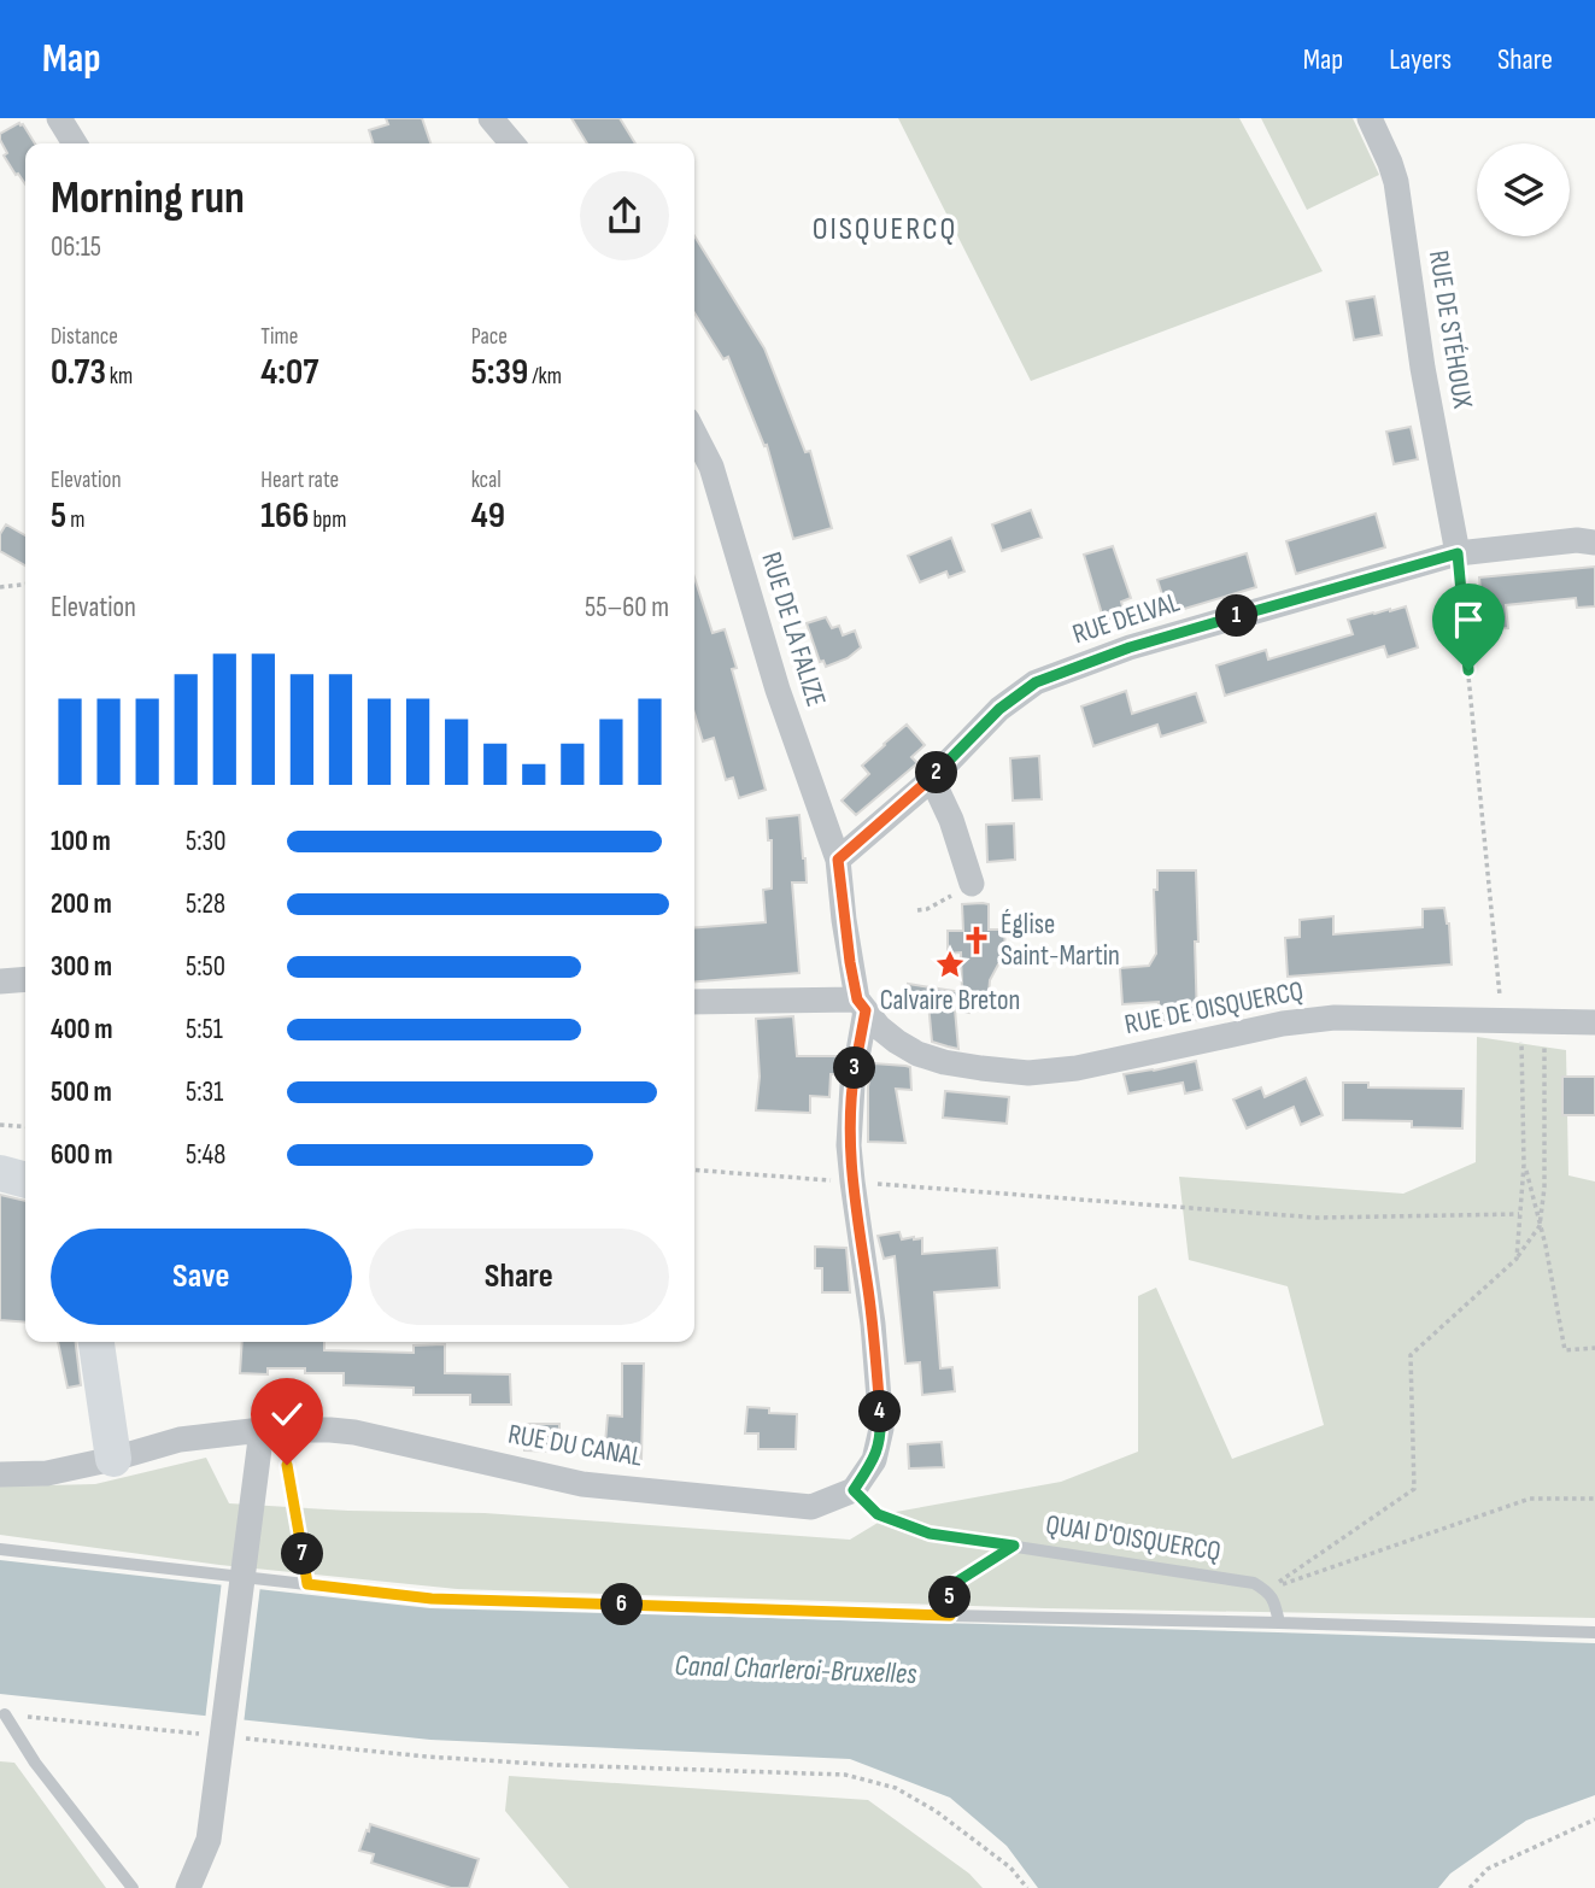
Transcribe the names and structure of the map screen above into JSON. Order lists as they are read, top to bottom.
{
  "streets": {
    "street": [
      "RUE DE STÉHOUX",
      "RUE DELVAL",
      "RUE DE LA FALIZE",
      "RUE DE OISQUERCQ",
      "RUE DU CANAL"
    ],
    "lane": ["QUAI D'OISQUERCQ"]
  },
  "crossings": [
    ["RUE DE STÉHOUX", "RUE DELVAL"],
    ["RUE DELVAL", "RUE DE LA FALIZE"],
    ["RUE DE LA FALIZE", "RUE DE OISQUERCQ"],
    ["RUE DU CANAL", "QUAI D'OISQUERCQ"]
  ],
  "districts": ["OISQUERCQ"],
  "water": ["Canal Charleroi-Bruxelles"],
  "places": {
    "church": ["Église Saint-Martin"],
    "place": ["Calvaire Breton"]
  },
  "page": {
    "header": "Map",
    "nav": ["Map", "Layers", "Share"],
    "heading": ["Morning run", "06:15"],
    "stats": [
      ["Distance", "0.73 km"],
      ["Time", "4:07"],
      ["Pace", "5:39 /km"],
      ["Elevation", "5 m"],
      ["Heart rate", "166 bpm"],
      ["kcal", "49"]
    ],
    "chart": ["Elevation", "55–60 m"],
    "pins": [
      "1",
      "2",
      "3",
      "4",
      "7",
      "5",
      "6"
    ],
    "list": [
      {
        "name": "100 m",
        "note": "5:30"
      },
      {
        "name": "200 m",
        "note": "5:28"
      },
      {
        "name": "300 m",
        "note": "5:50"
      },
      {
        "name": "400 m",
        "note": "5:51"
      },
      {
        "name": "500 m",
        "note": "5:31"
      },
      {
        "name": "600 m",
        "note": "5:48"
      }
    ],
    "buttons": ["Save", "Share"]
  }
}
